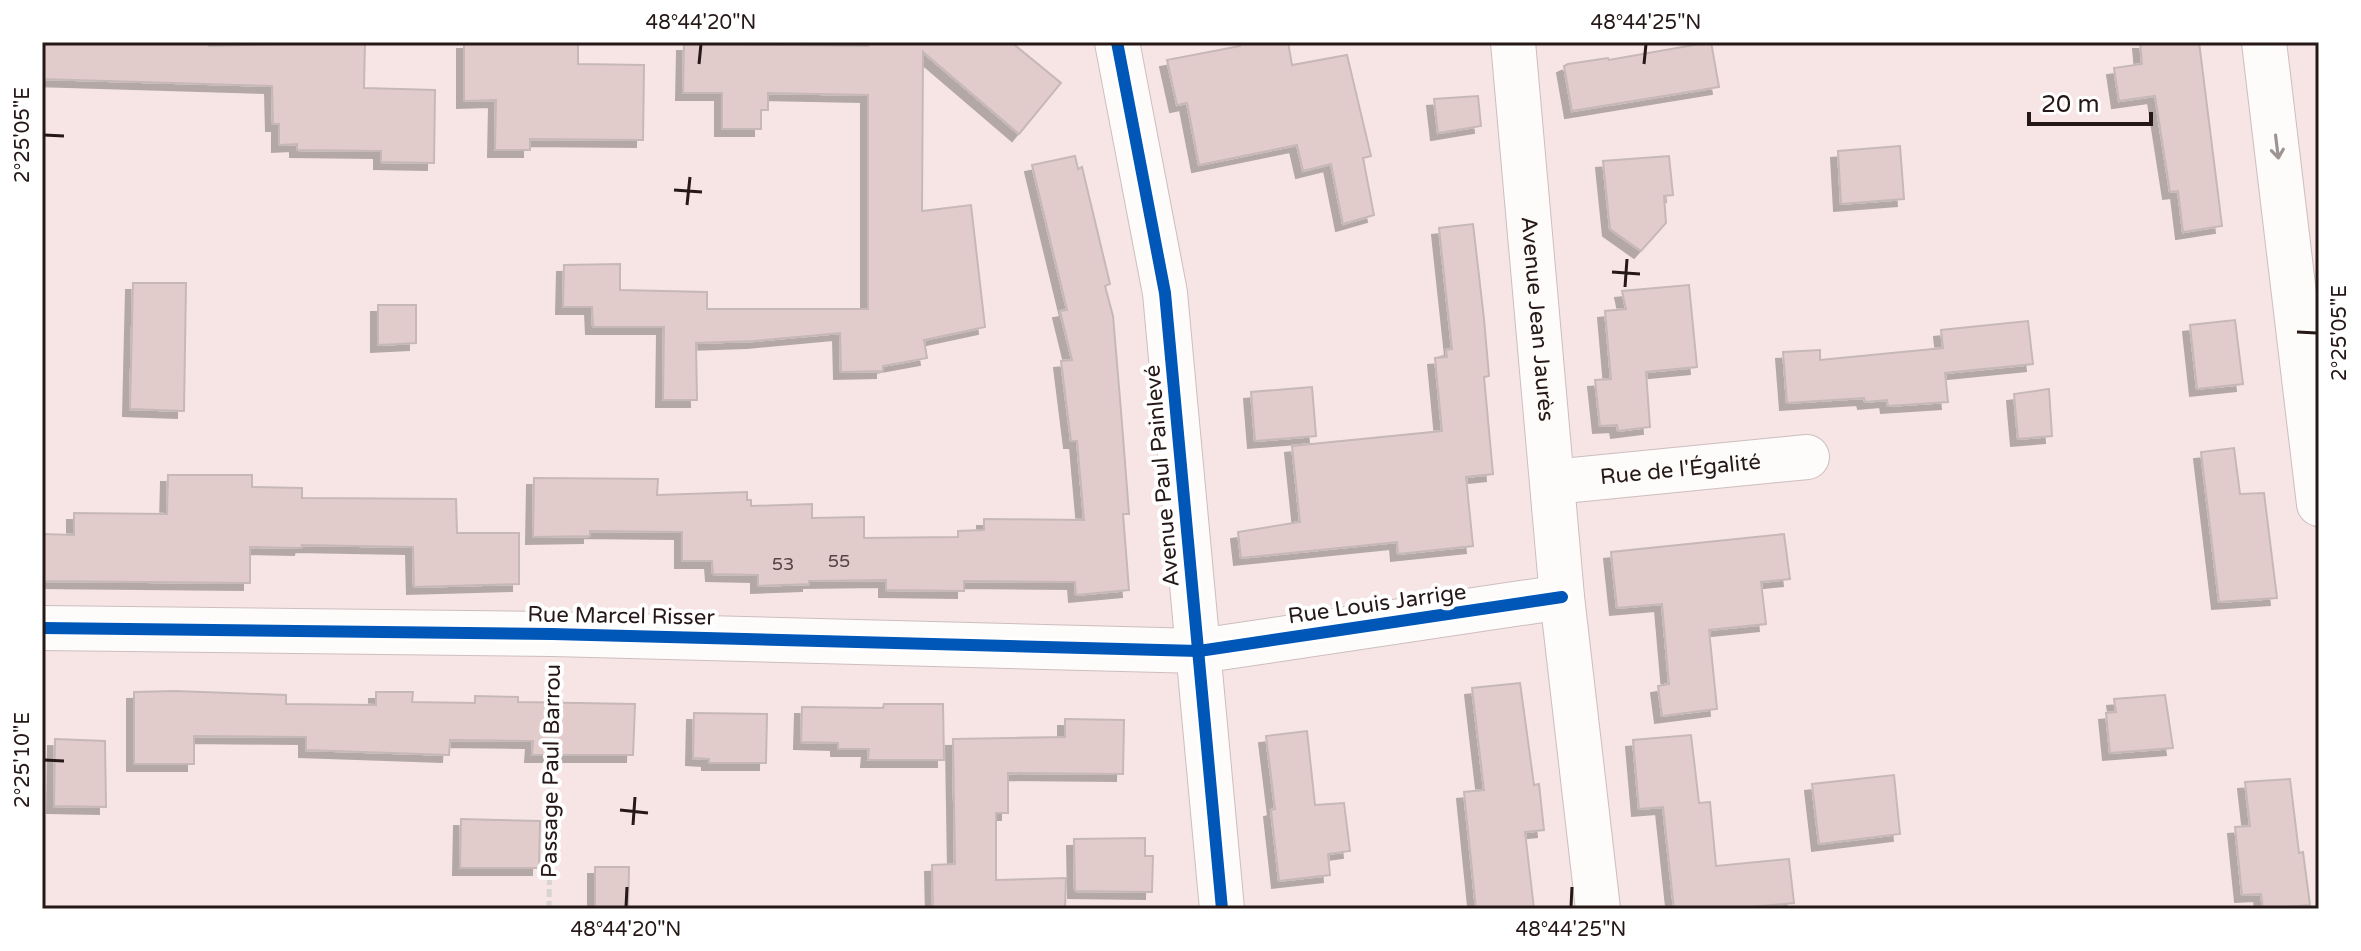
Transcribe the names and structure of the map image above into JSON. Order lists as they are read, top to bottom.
{
  "streets": {
    "street": [
      "Avenue Jean Jaurès",
      "Rue de l'Égalité",
      "Avenue Paul Painlevé",
      "Rue Louis Jarrige",
      "Rue Marcel Risser"
    ],
    "path": ["Passage Paul Barrou"]
  },
  "crossings": [
    ["Avenue Jean Jaurès", "Rue de l'Égalité"],
    ["Avenue Jean Jaurès", "Rue Louis Jarrige"],
    ["Avenue Paul Painlevé", "Rue Louis Jarrige"],
    ["Avenue Paul Painlevé", "Rue Marcel Risser"],
    ["Rue Louis Jarrige", "Rue Marcel Risser"],
    ["Rue Marcel Risser", "Passage Paul Barrou"]
  ],
  "house_numbers": ["55", "53"],
  "scale_bar": "20 m",
  "coordinates": [
    "48°44'20\"N",
    "48°44'25\"N",
    "2°25'05\"E",
    "2°25'10\"E"
  ]
}
